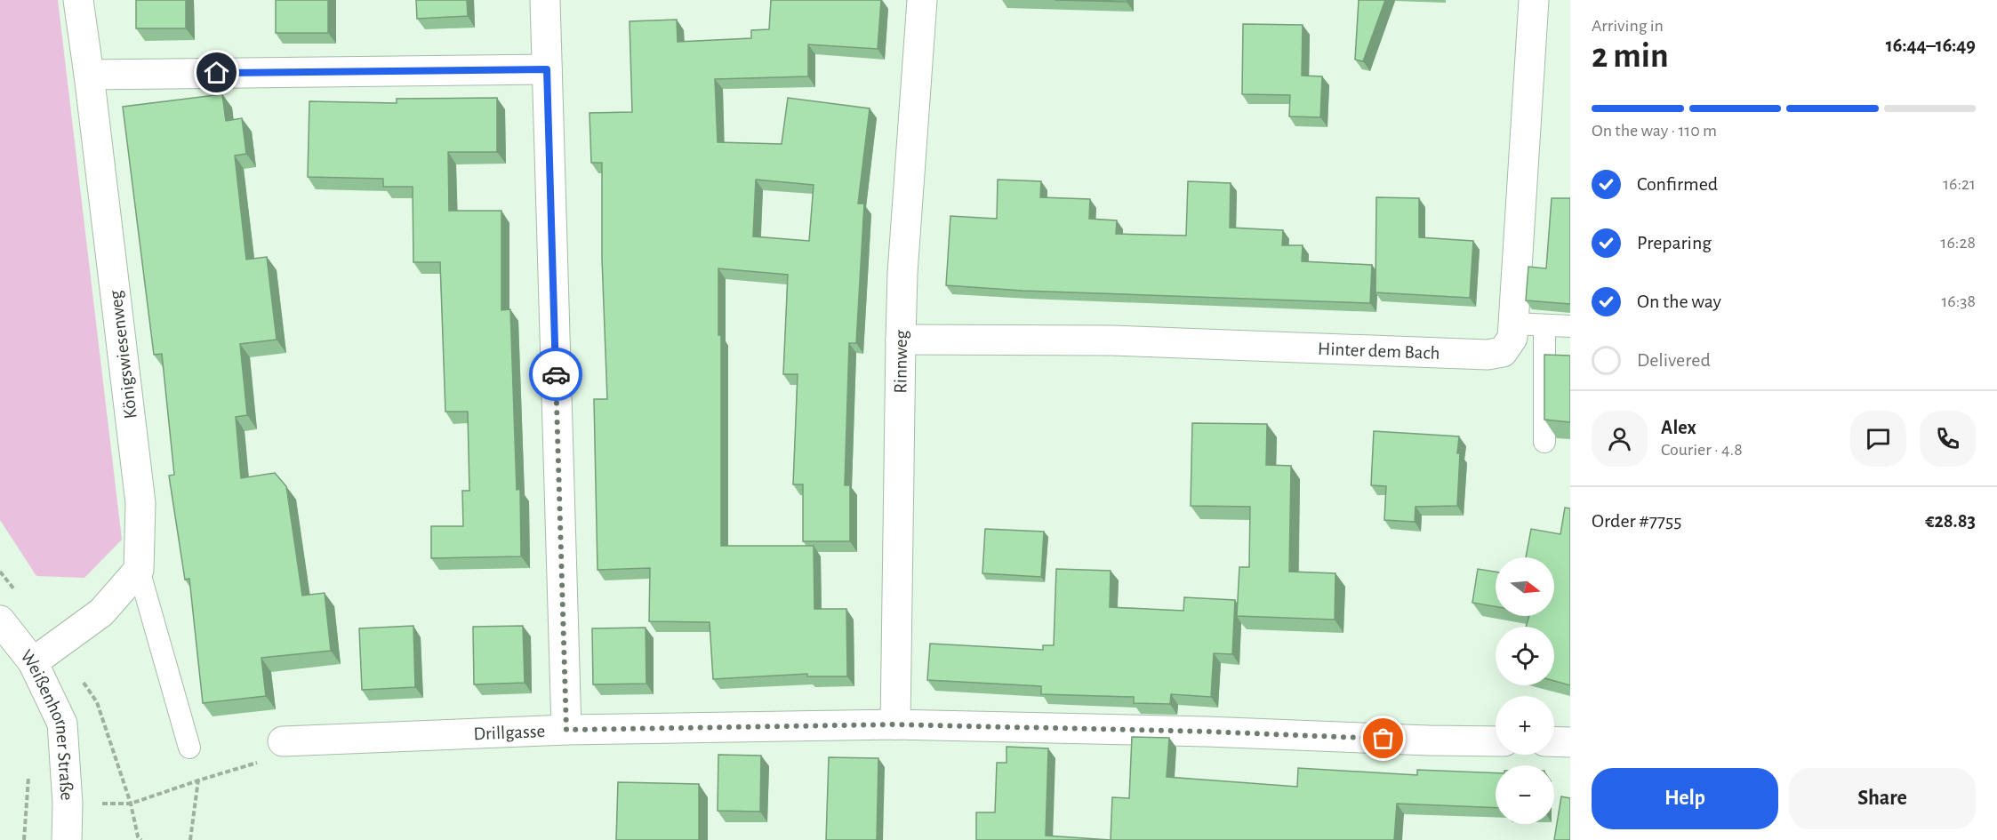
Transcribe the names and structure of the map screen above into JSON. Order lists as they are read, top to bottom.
{
  "streets": {
    "street": [
      "Hinter dem Bach",
      "Königswiesenweg",
      "Rinnweg",
      "Weißenhorner Straße",
      "Drillgasse"
    ]
  },
  "crossings": [
    ["Hinter dem Bach", "Rinnweg"],
    ["Rinnweg", "Drillgasse"]
  ],
  "north": "right",
  "page": {
    "heading": ["2 min", "Arriving in", "16:44–16:49"],
    "panel": [
      "Alex",
      "Courier · 4.8",
      "Order #7755",
      "€28.83"
    ],
    "bar": "On the way · 110 m",
    "list": [
      ["Confirmed", "16:21"],
      ["Preparing", "16:28"],
      ["On the way", "16:38"],
      "Delivered"
    ],
    "map_buttons": ["+", "−"],
    "buttons": ["Help", "Share"]
  }
}
